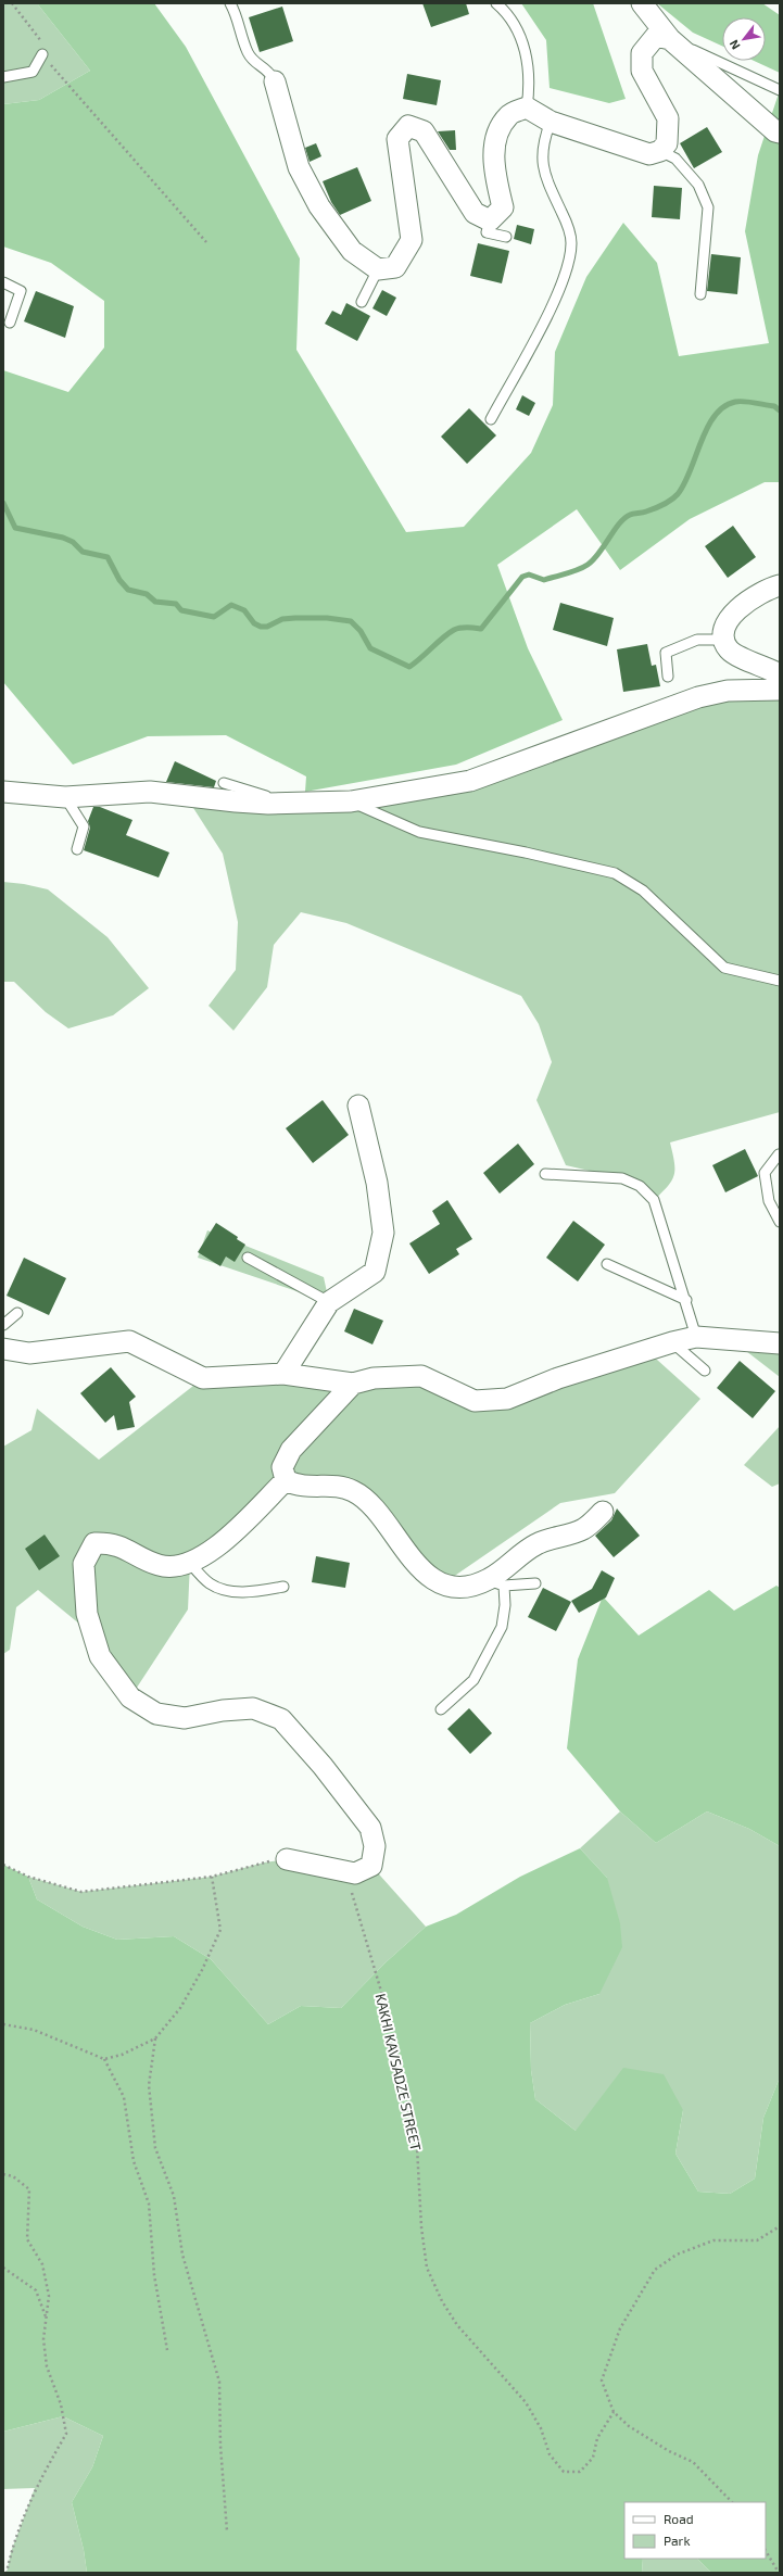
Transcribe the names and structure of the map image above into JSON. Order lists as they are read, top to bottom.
{
  "streets": {
    "path": ["KAKHI KAVSADZE STREET"]
  },
  "legend": ["Road", "Park"],
  "north": "bottom left"
}
